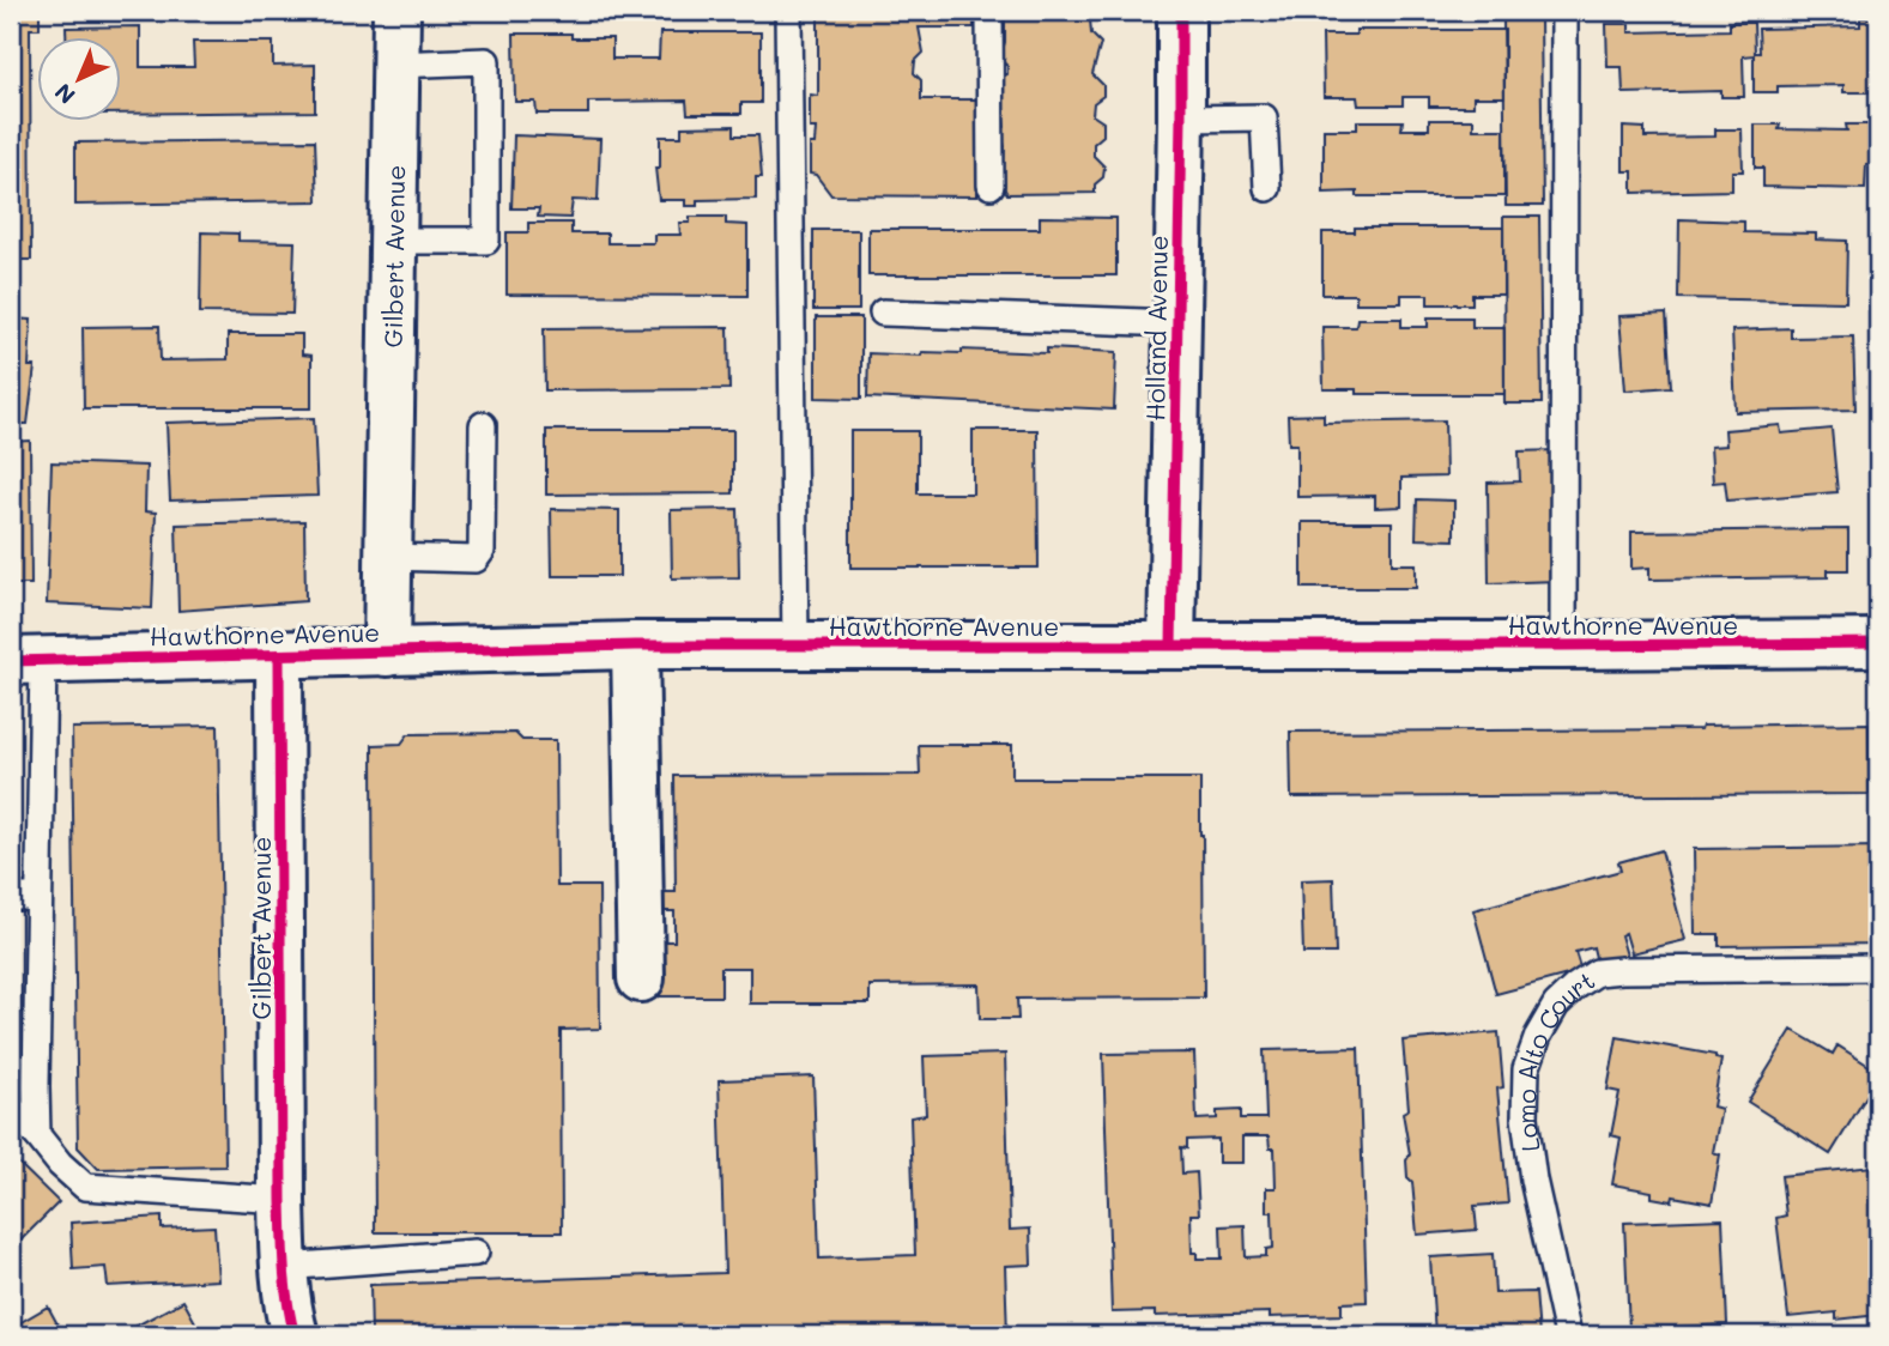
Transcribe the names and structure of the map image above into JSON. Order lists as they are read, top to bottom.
{
  "streets": {
    "street": ["Gilbert Avenue", "Holland Avenue", "Hawthorne Avenue"],
    "lane": ["Lomo Alto Court"]
  },
  "crossings": [
    ["Gilbert Avenue", "Hawthorne Avenue"],
    ["Holland Avenue", "Hawthorne Avenue"]
  ],
  "north": "bottom left"
}
